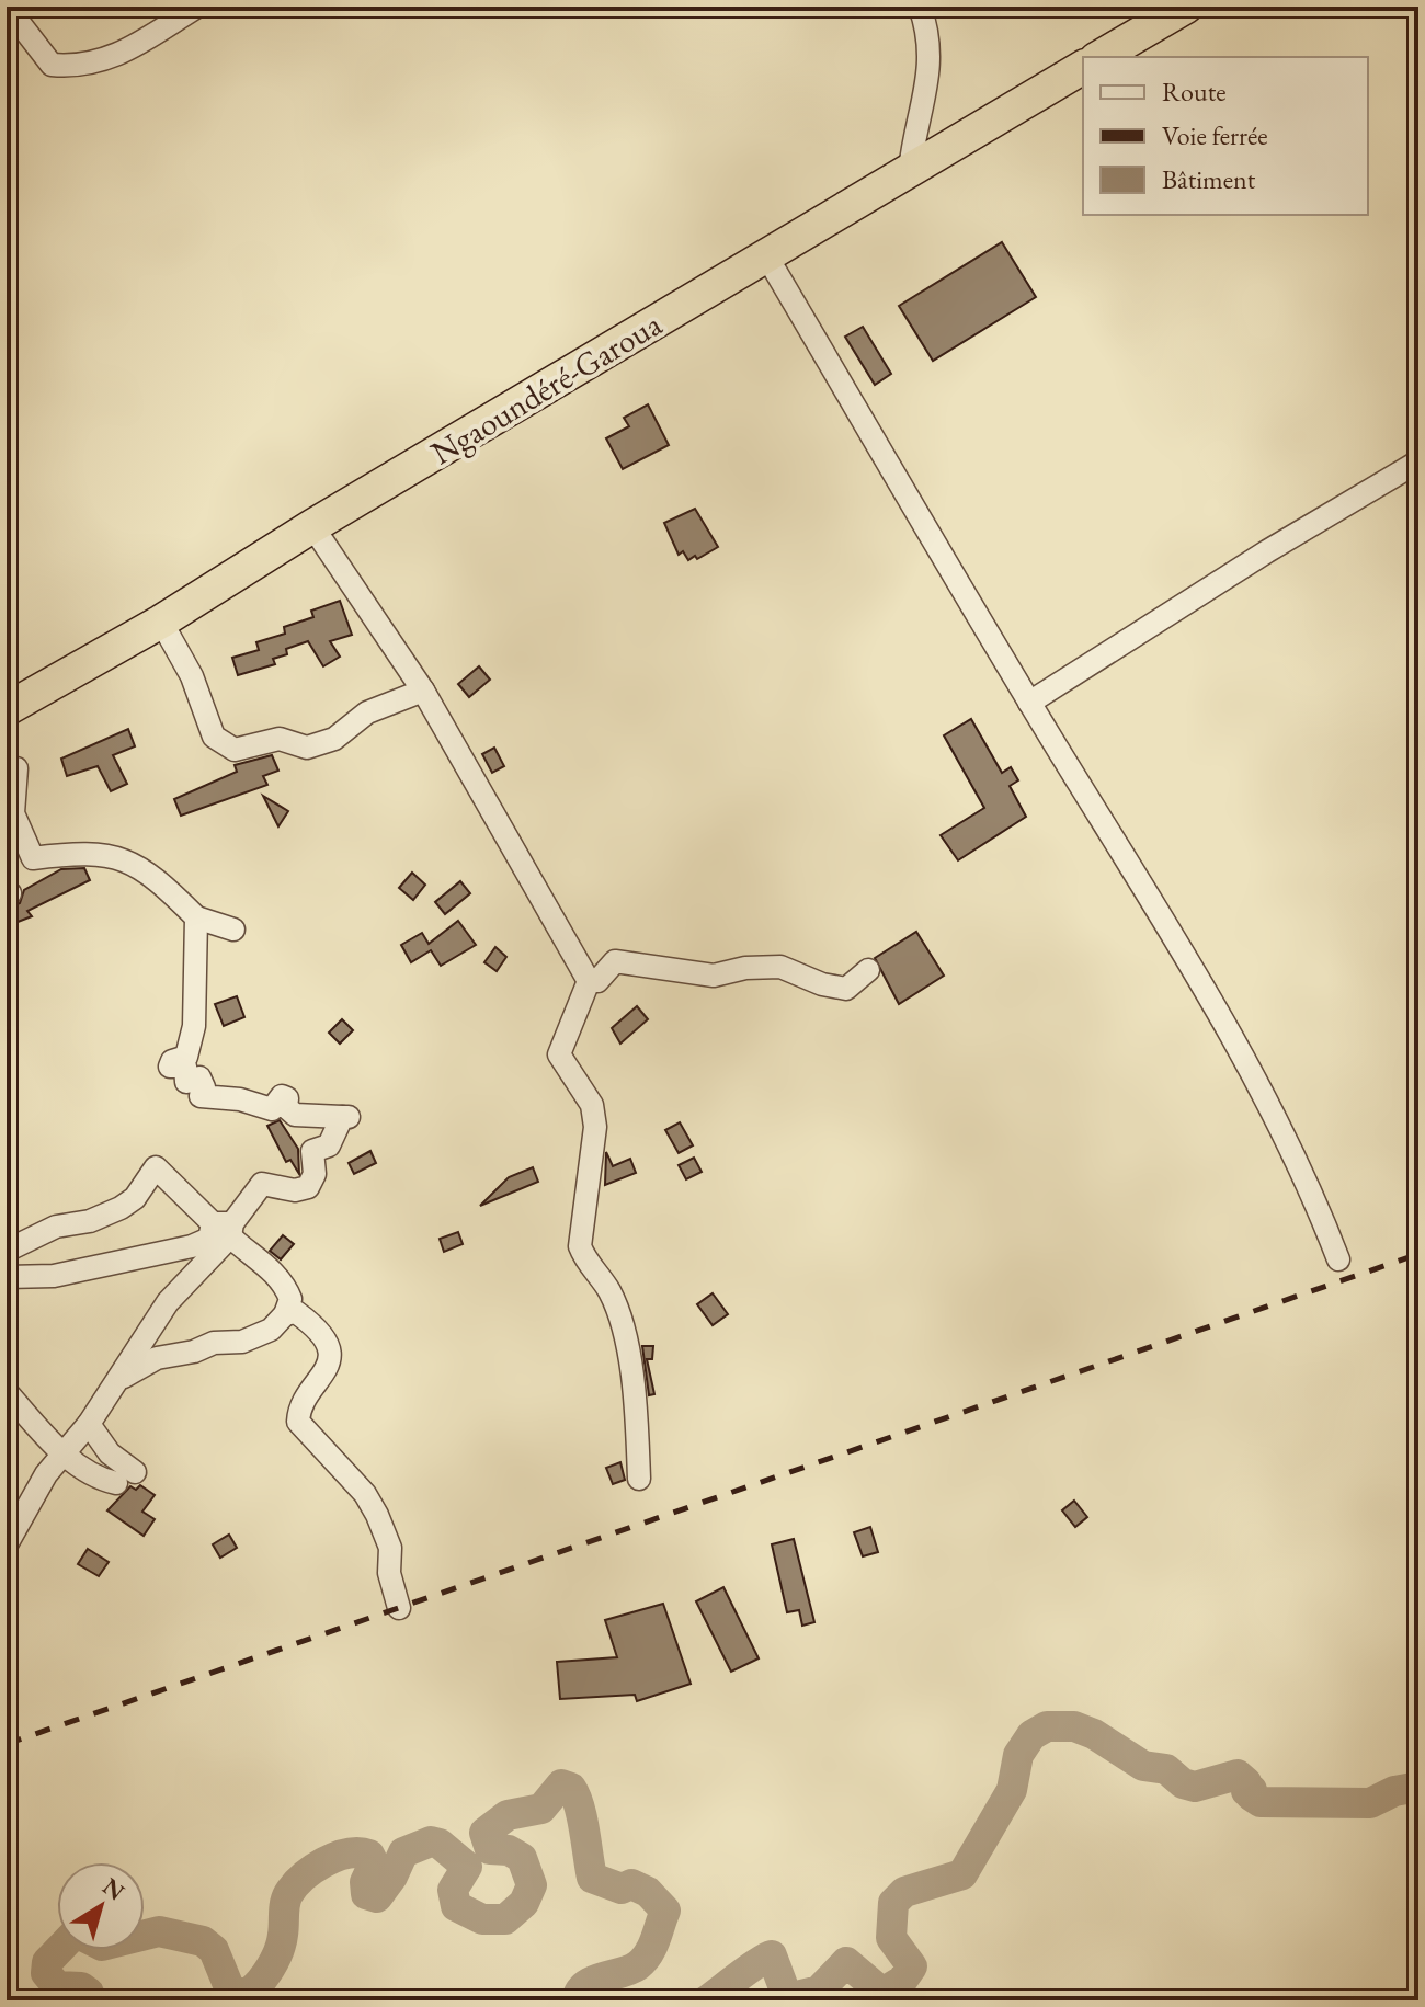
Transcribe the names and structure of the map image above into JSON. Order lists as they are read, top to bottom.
{
  "streets": {
    "highway": ["Ngaoundéré-Garoua"]
  },
  "legend": ["Route", "Voie ferrée", "Bâtiment"],
  "north": "top right"
}
